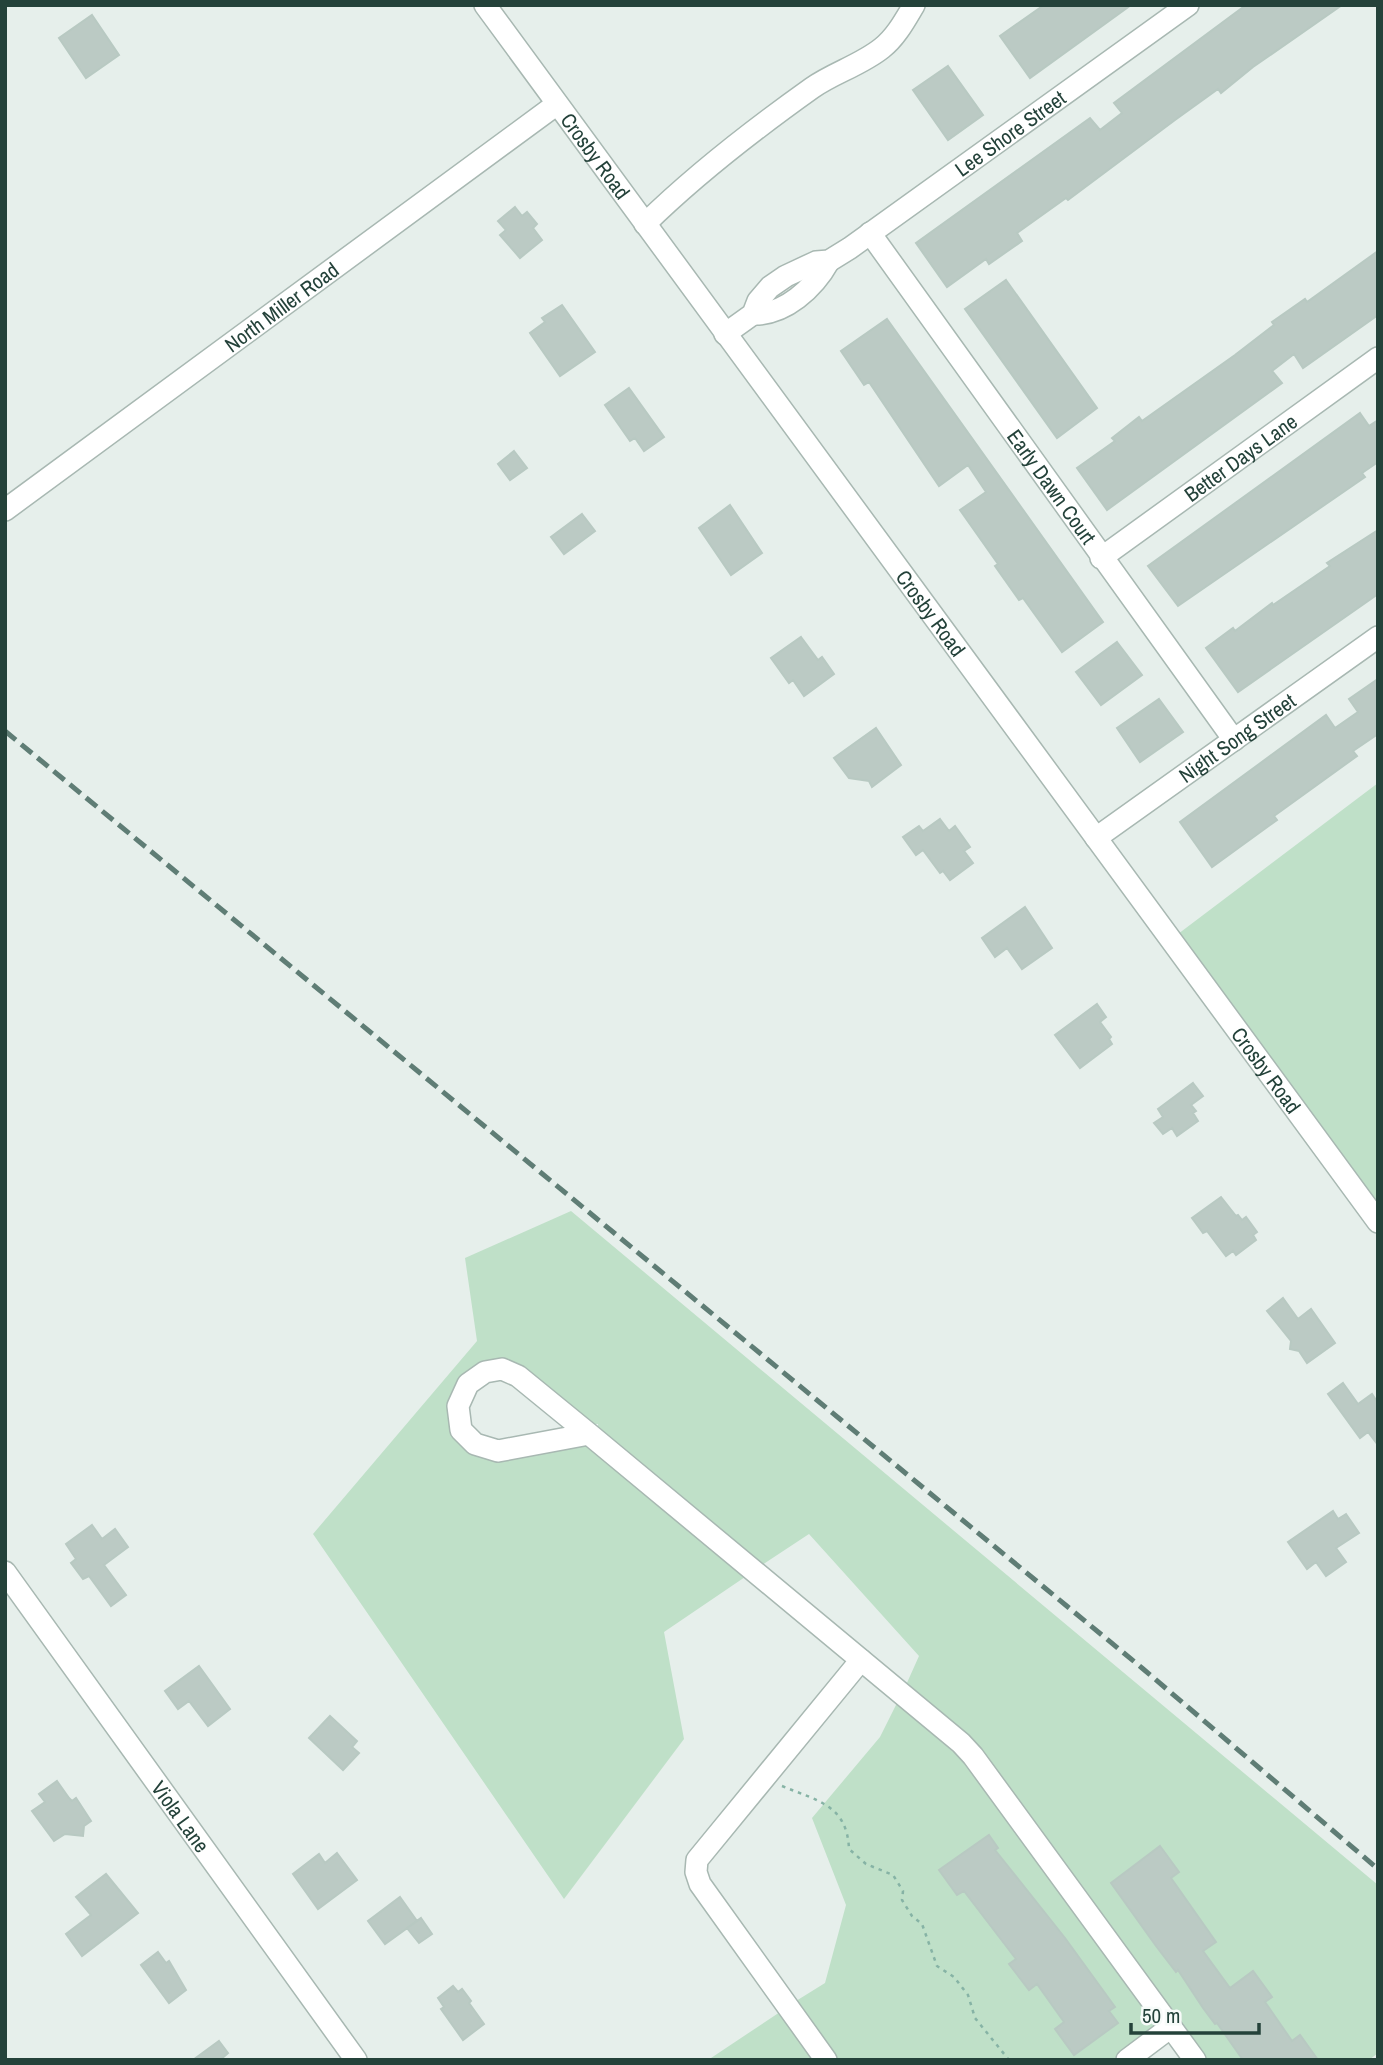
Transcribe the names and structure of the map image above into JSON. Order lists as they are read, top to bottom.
{
  "streets": {
    "street": [
      "Lee Shore Street",
      "Crosby Road",
      "North Miller Road",
      "Better Days Lane",
      "Early Dawn Court",
      "Night Song Street",
      "Viola Lane"
    ]
  },
  "crossings": [
    ["Lee Shore Street", "Crosby Road"],
    ["Lee Shore Street", "Early Dawn Court"],
    ["Crosby Road", "North Miller Road"],
    ["Crosby Road", "Night Song Street"],
    ["Better Days Lane", "Early Dawn Court"],
    ["Early Dawn Court", "Night Song Street"]
  ],
  "scale_bar": "50 m"
}
